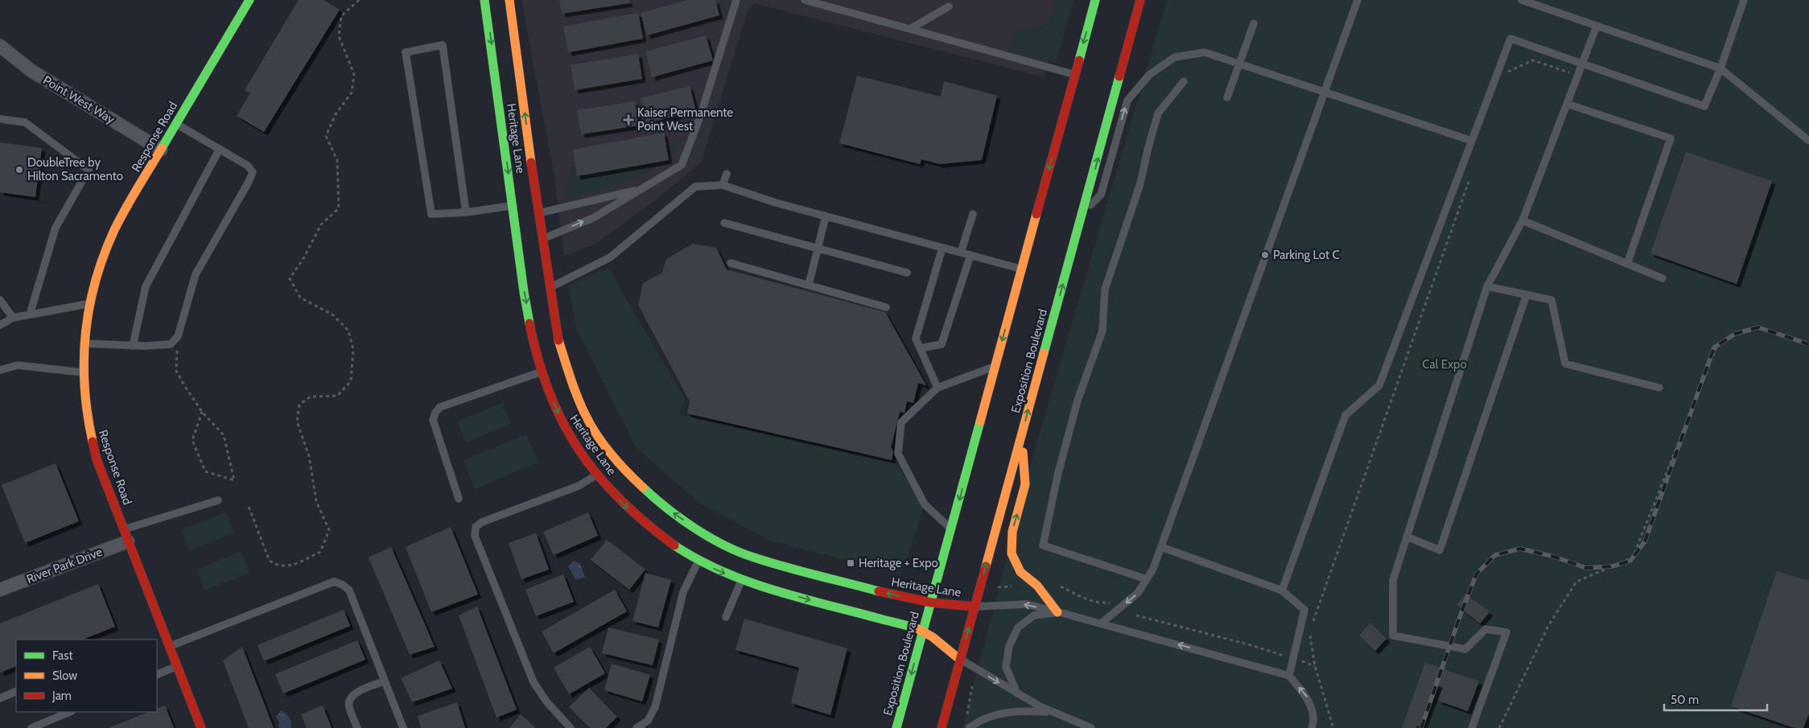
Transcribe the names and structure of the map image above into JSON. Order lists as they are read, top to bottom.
{
  "streets": {
    "main road": ["Response Road", "Heritage Lane", "Exposition Boulevard"],
    "street": ["Point West Way", "River Park Drive"]
  },
  "crossings": [
    ["Point West Way", "Response Road"],
    ["Response Road", "River Park Drive"],
    ["Heritage Lane", "Exposition Boulevard"]
  ],
  "parks": ["Cal Expo"],
  "places": {
    "health": ["Kaiser Permanente Point West"],
    "other": ["DoubleTree by Hilton Sacramento", "Parking Lot C"],
    "transit": ["Heritage + Expo"]
  },
  "legend": ["Fast", "Slow", "Jam"],
  "scale_bar": "50 m"
}
